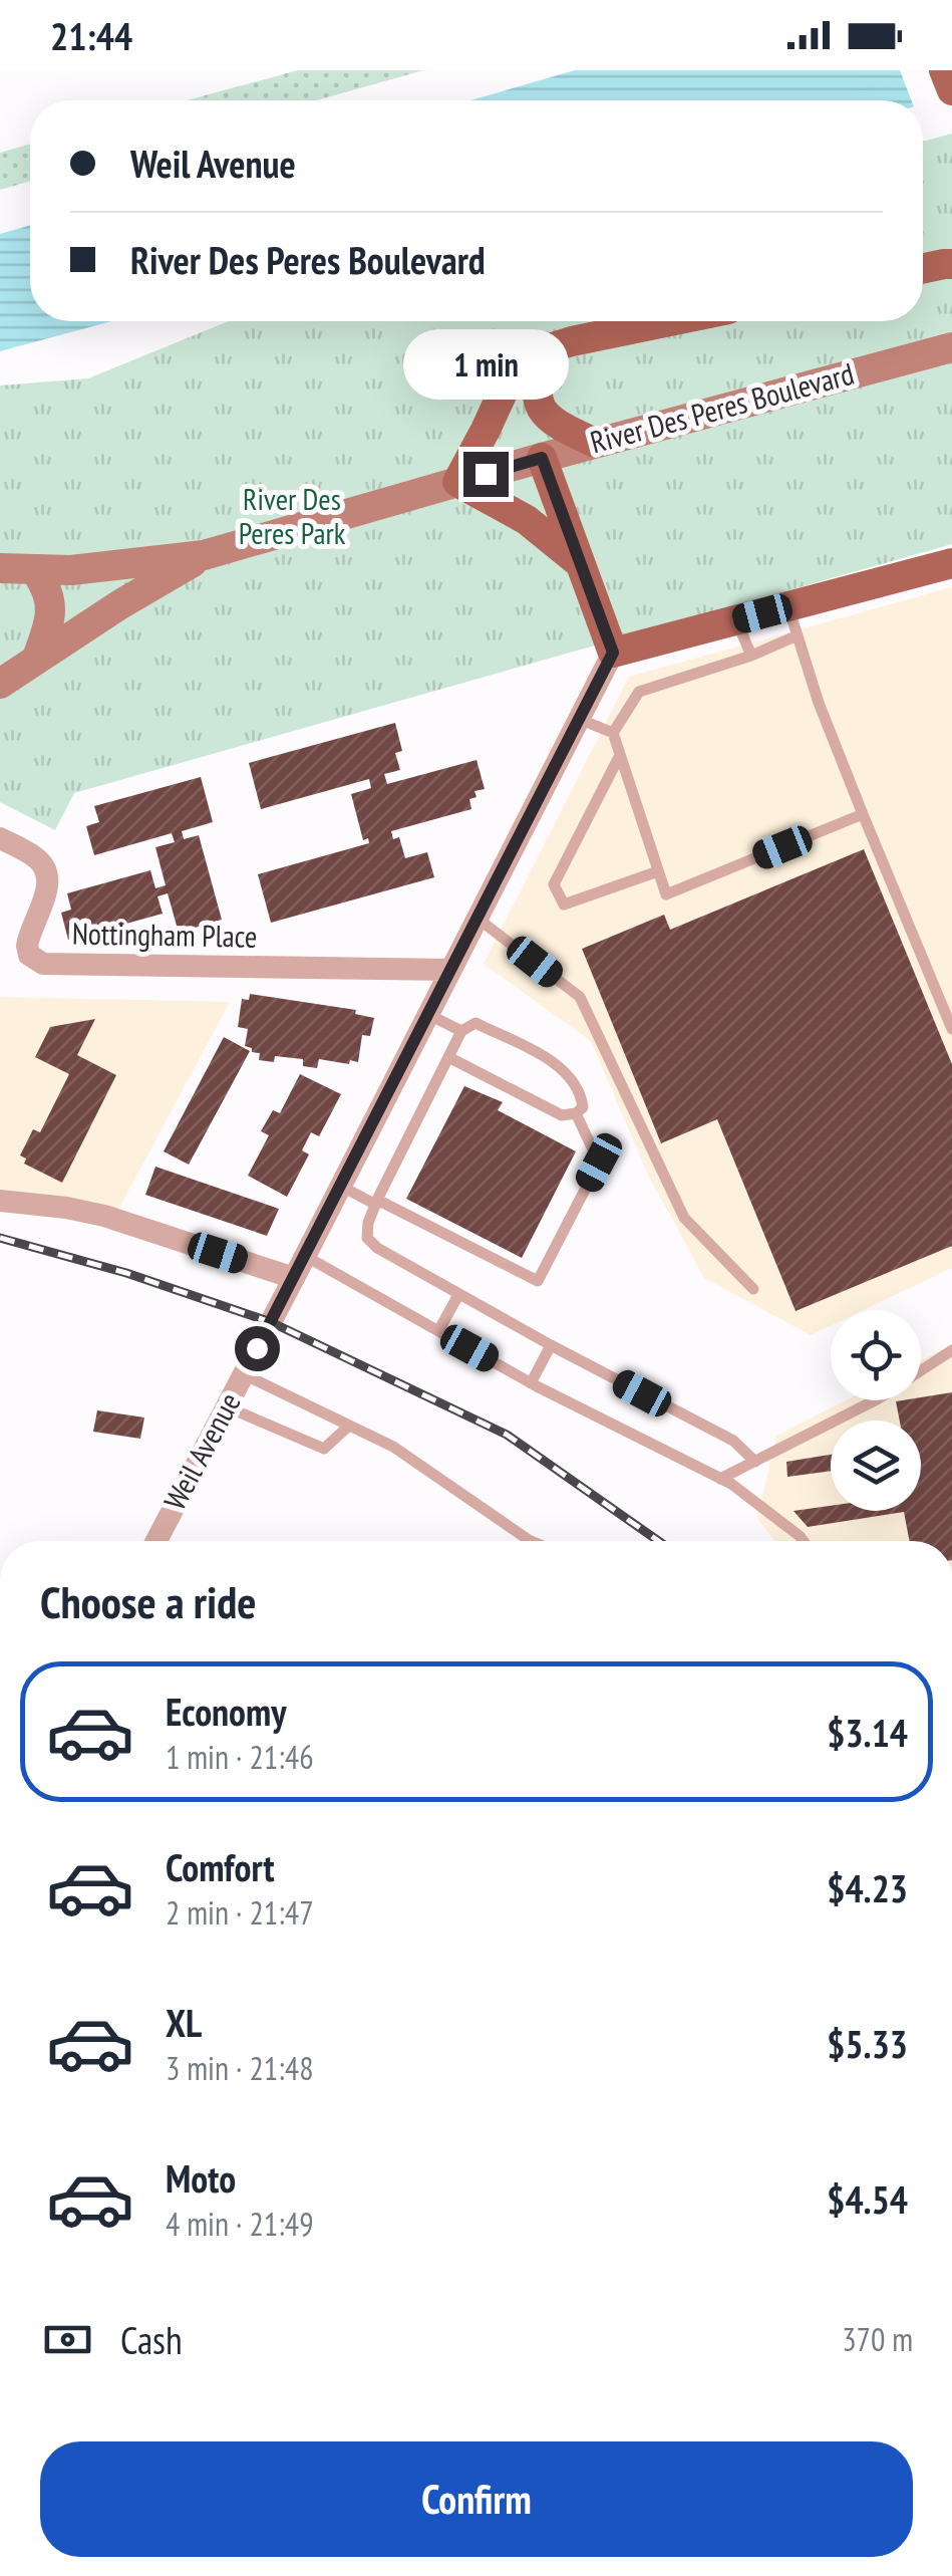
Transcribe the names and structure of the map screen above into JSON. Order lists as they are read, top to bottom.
{
  "streets": {
    "main road": ["River Des Peres Boulevard"],
    "street": ["Nottingham Place", "Weil Avenue"]
  },
  "crossings": [
    ["Nottingham Place", "Weil Avenue"]
  ],
  "parks": ["River Des Peres Park"],
  "page": {
    "status": "21:44",
    "banner": ["Weil Avenue", "River Des Peres Boulevard"],
    "bubble": "1 min",
    "heading": "Choose a ride",
    "list": [
      {
        "name": "Economy",
        "note": "1 min · 21:46",
        "value": "$3.14"
      },
      {
        "name": "Comfort",
        "note": "2 min · 21:47",
        "value": "$4.23"
      },
      {
        "name": "XL",
        "note": "3 min · 21:48",
        "value": "$5.33"
      },
      {
        "name": "Moto",
        "note": "4 min · 21:49",
        "value": "$4.54"
      }
    ],
    "pay": ["Cash", "370 m"],
    "buttons": "Confirm"
  }
}
